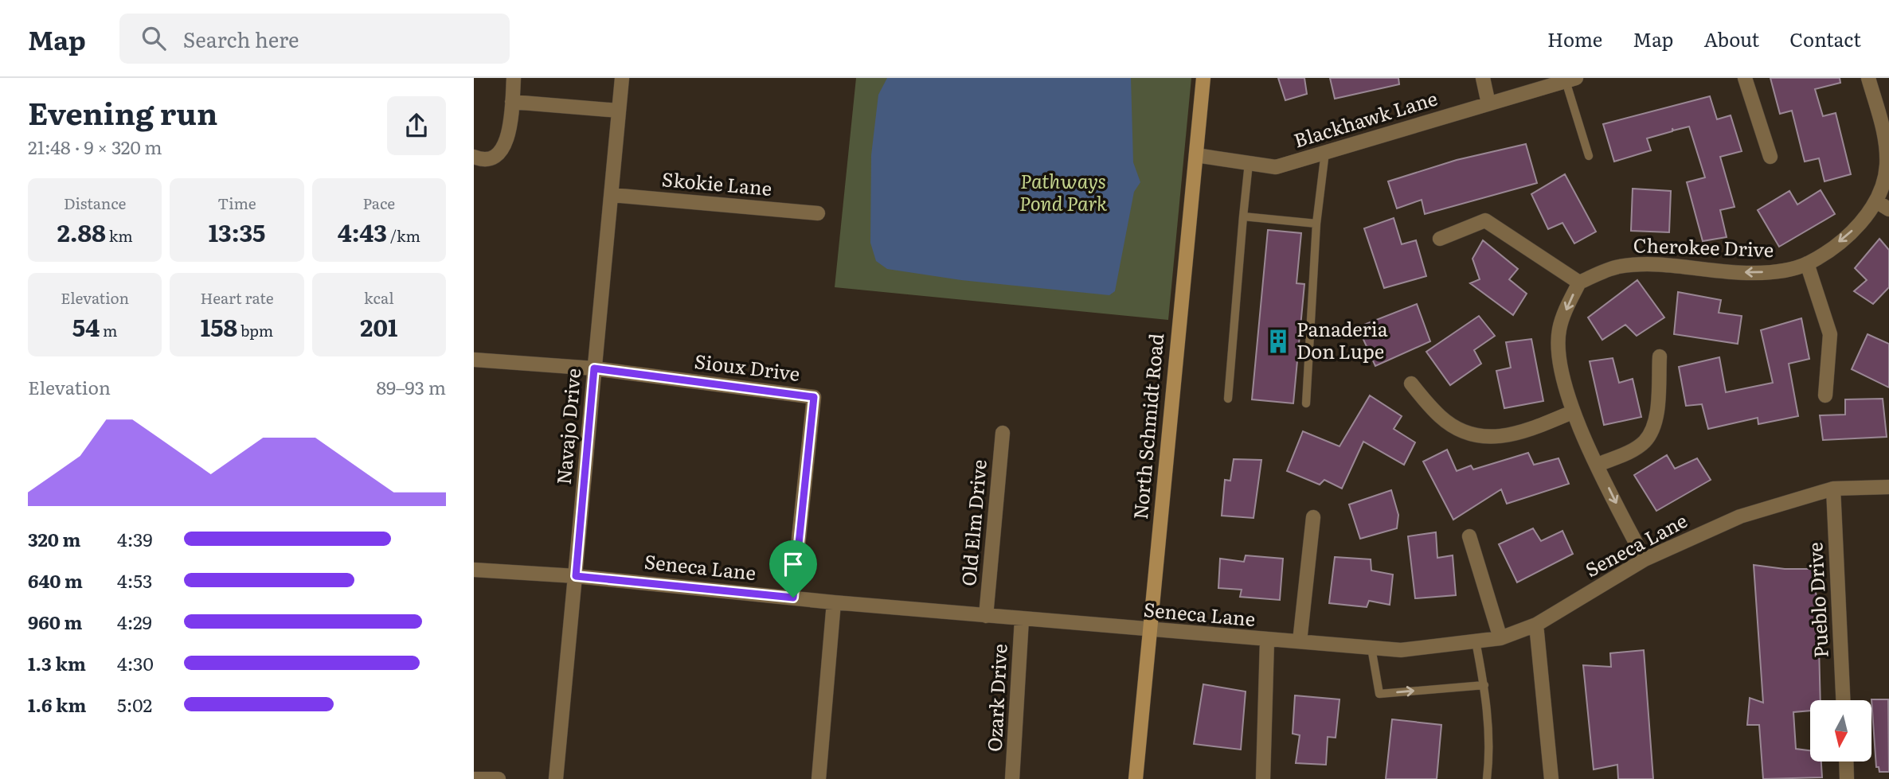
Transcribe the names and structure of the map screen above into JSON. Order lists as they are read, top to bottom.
{
  "streets": {
    "street": [
      "Blackhawk Lane",
      "Skokie Lane",
      "Cherokee Drive",
      "Sioux Drive",
      "Navajo Drive",
      "North Schmidt Road",
      "Old Elm Drive",
      "Seneca Lane",
      "Pueblo Drive",
      "Ozark Drive"
    ]
  },
  "crossings": [
    ["Blackhawk Lane", "North Schmidt Road"],
    ["Skokie Lane", "Navajo Drive"],
    ["Sioux Drive", "Navajo Drive"],
    ["Sioux Drive", "Seneca Lane"],
    ["Navajo Drive", "Seneca Lane"],
    ["North Schmidt Road", "Seneca Lane"],
    ["Old Elm Drive", "Seneca Lane"],
    ["Seneca Lane", "Pueblo Drive"],
    ["Seneca Lane", "Ozark Drive"]
  ],
  "one_way": ["Cherokee Drive"],
  "parks": ["Pathways Pond Park"],
  "places": {
    "building": ["Panaderia Don Lupe"]
  },
  "north": "bottom",
  "page": {
    "header": "Map",
    "search": "Search here",
    "nav": [
      "Home",
      "Map",
      "About",
      "Contact"
    ],
    "heading": ["Evening run", "21:48 · 9 × 320 m"],
    "stats": [
      ["Distance", "2.88 km"],
      ["Time", "13:35"],
      ["Pace", "4:43 /km"],
      ["Elevation", "54 m"],
      ["Heart rate", "158 bpm"],
      ["kcal", "201"]
    ],
    "chart": ["Elevation", "89–93 m"],
    "list": [
      {
        "name": "320 m",
        "note": "4:39"
      },
      {
        "name": "640 m",
        "note": "4:53"
      },
      {
        "name": "960 m",
        "note": "4:29"
      },
      {
        "name": "1.3 km",
        "note": "4:30"
      },
      {
        "name": "1.6 km",
        "note": "5:02"
      }
    ]
  }
}
